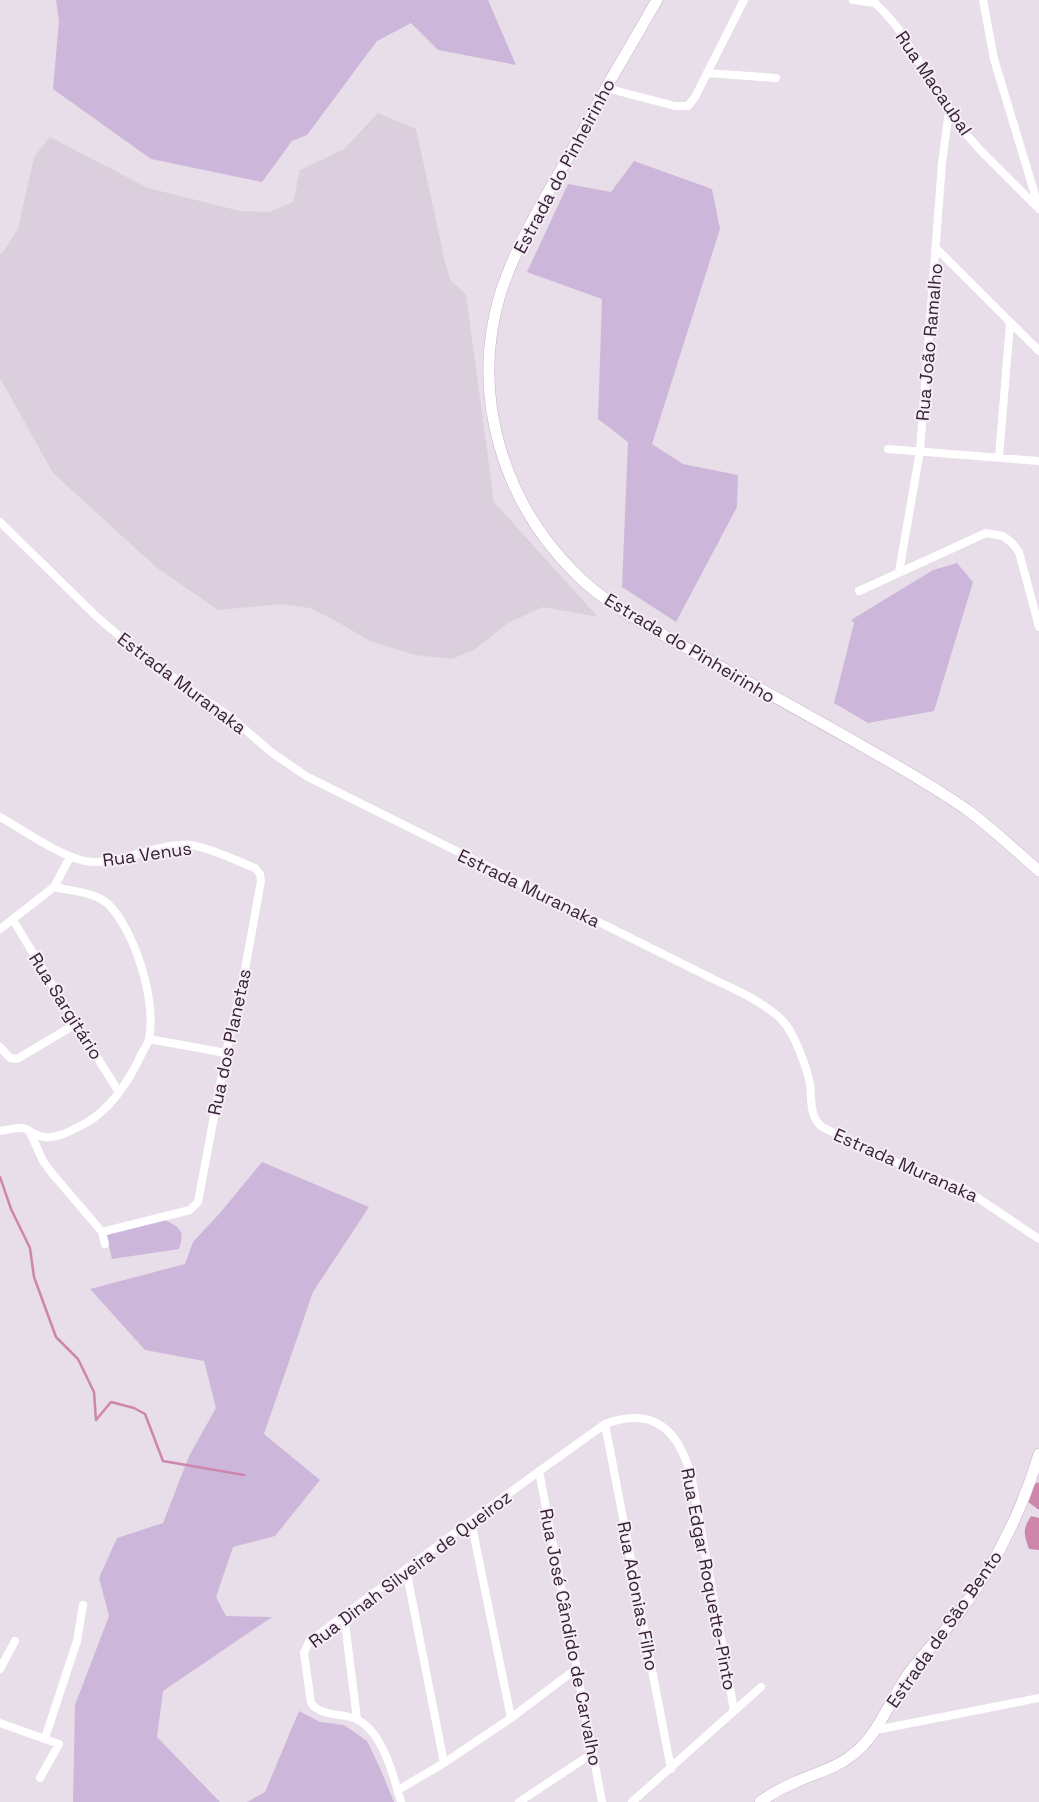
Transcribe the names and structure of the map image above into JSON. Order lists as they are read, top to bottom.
{
  "streets": {
    "main road": ["Estrada do Pinheirinho", "Estrada de São Bento"],
    "street": [
      "Rua Macaubal",
      "Rua João Ramalho",
      "Estrada Muranaka",
      "Rua Venus",
      "Rua Sargitário",
      "Rua dos Planetas",
      "Rua Dinah Silveira de Queiroz",
      "Rua Edgar Roquette-Pinto",
      "Rua Adonias Filho",
      "Rua José Cândido de Carvalho"
    ]
  },
  "crossings": [
    ["Rua Macaubal", "Rua João Ramalho"],
    ["Rua Venus", "Rua dos Planetas"],
    ["Rua Dinah Silveira de Queiroz", "Rua Edgar Roquette-Pinto"],
    ["Rua Dinah Silveira de Queiroz", "Rua Adonias Filho"],
    ["Rua Dinah Silveira de Queiroz", "Rua José Cândido de Carvalho"],
    ["Rua Edgar Roquette-Pinto", "Rua Adonias Filho"]
  ]
}
